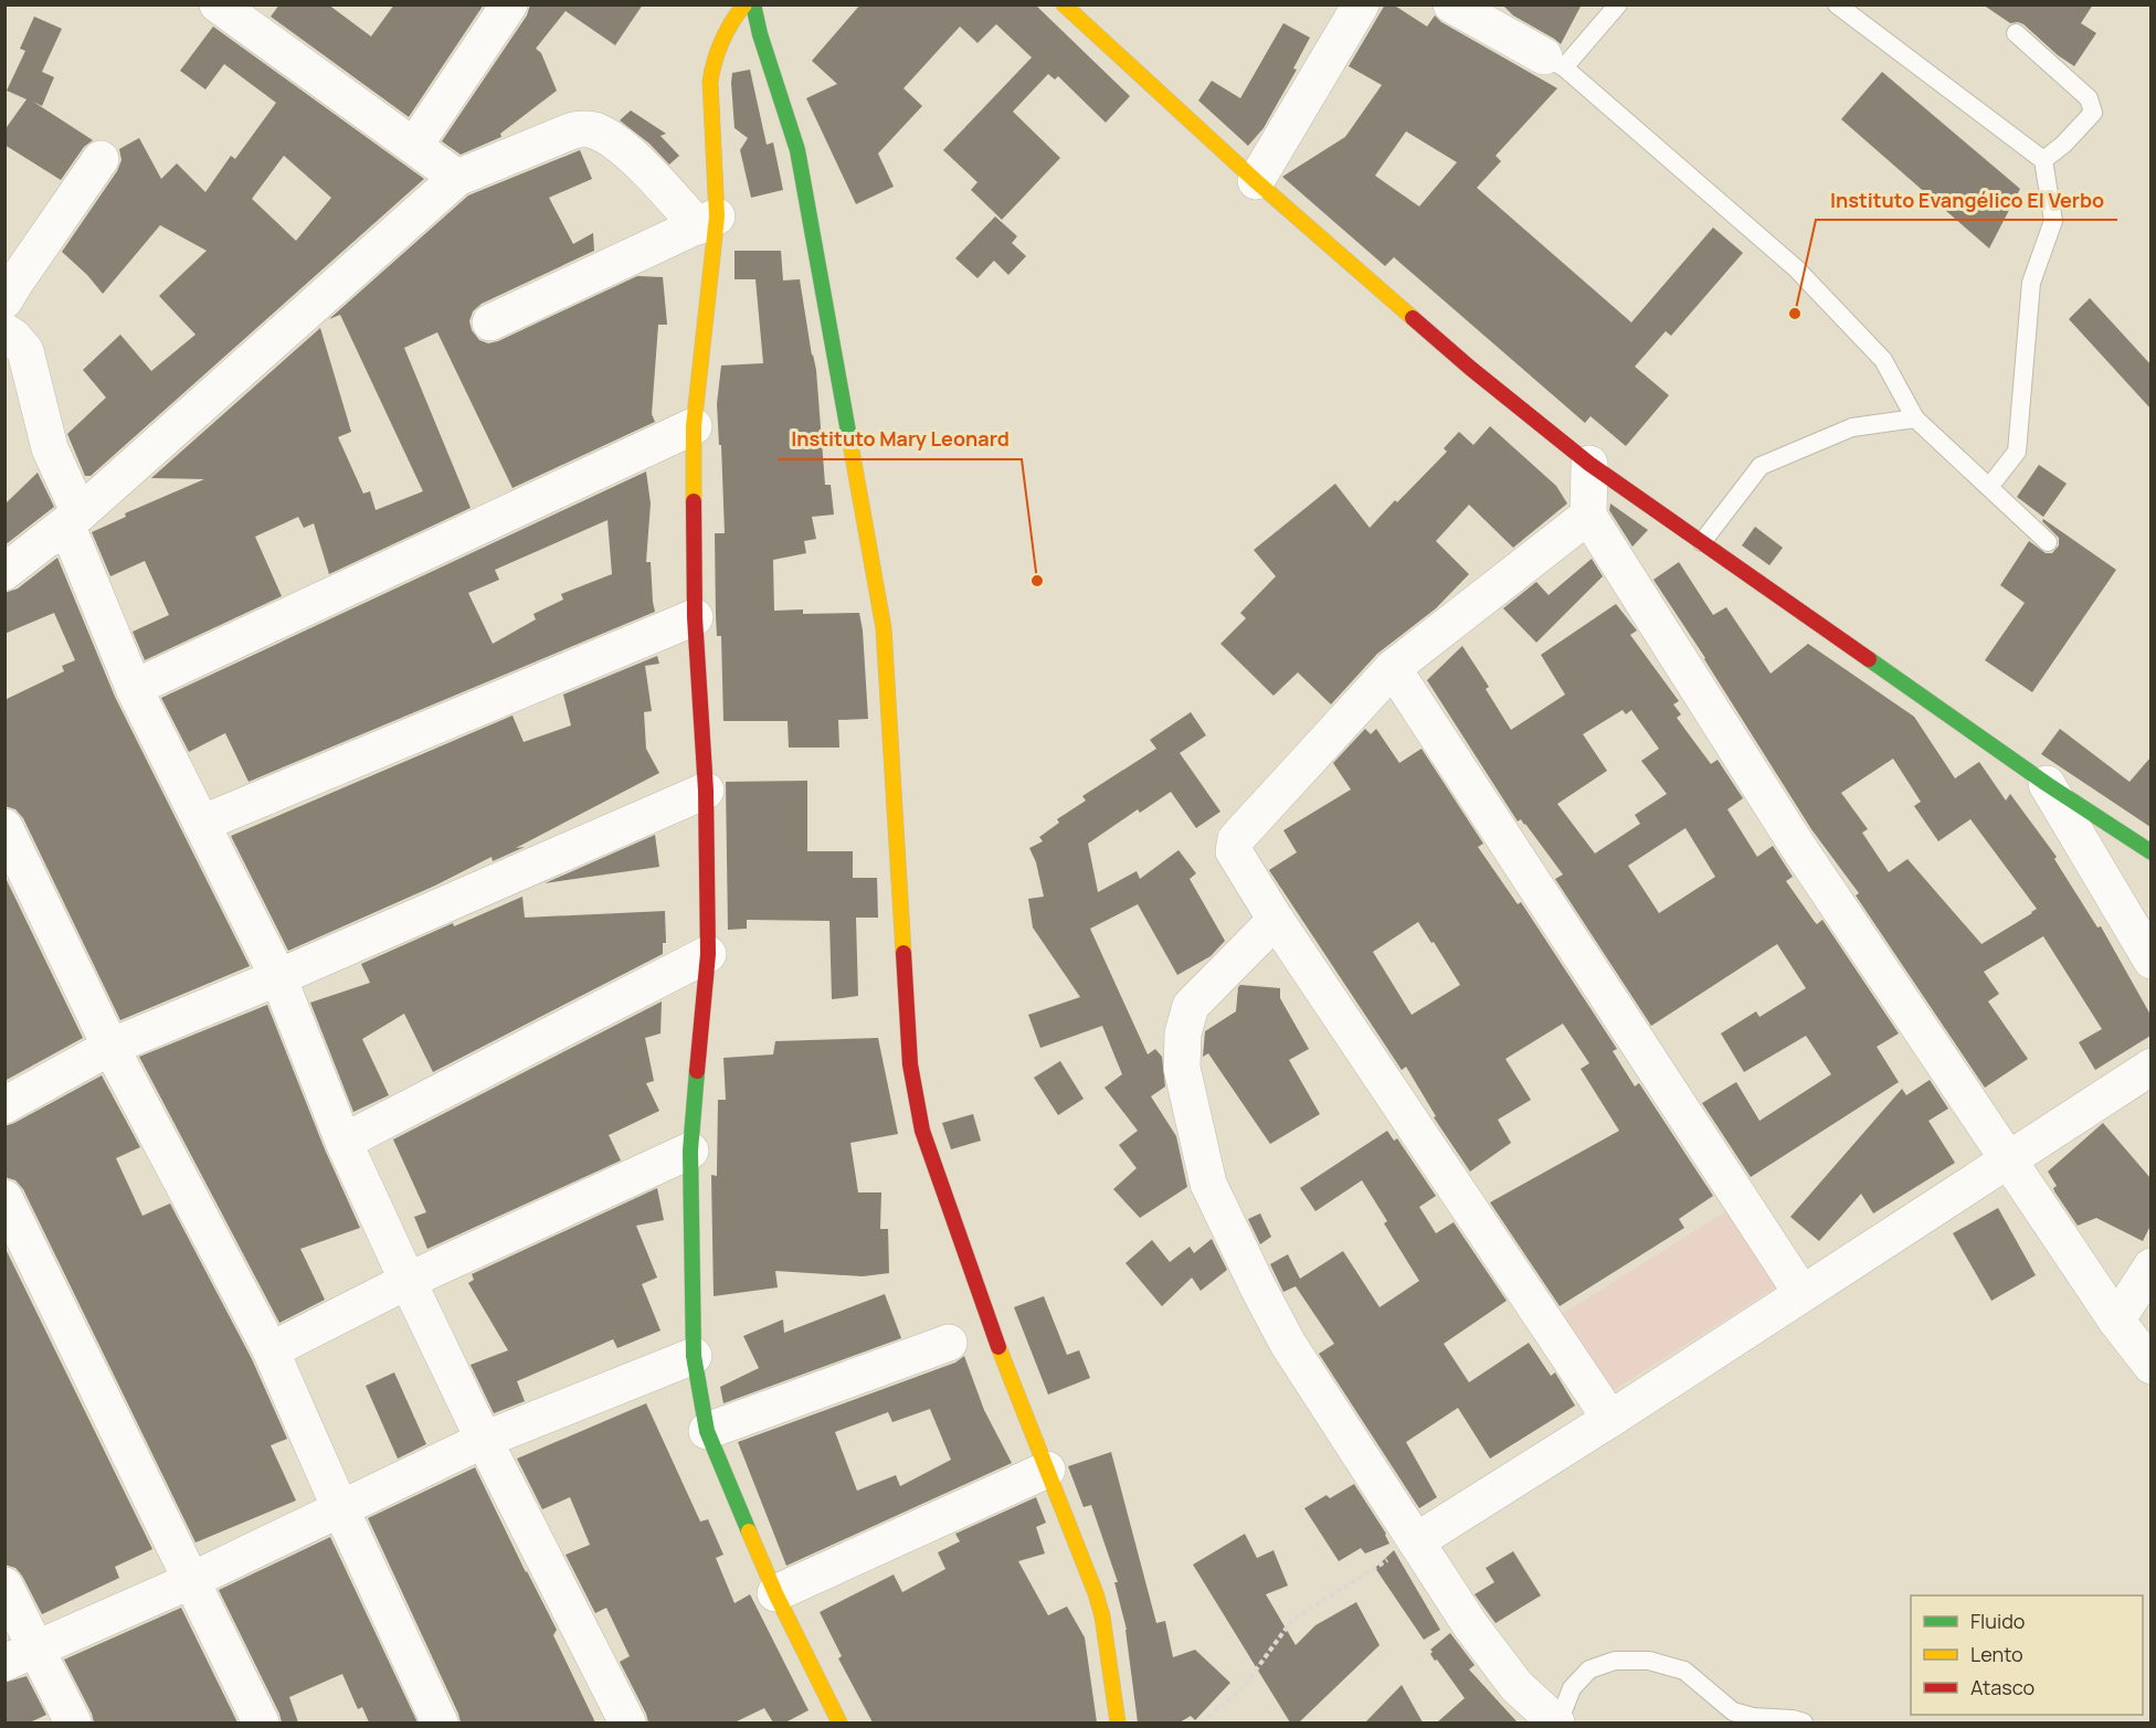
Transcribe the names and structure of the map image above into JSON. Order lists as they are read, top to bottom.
{
  "places": ["Instituto Evangélico El Verbo", "Instituto Mary Leonard"],
  "legend": ["Fluido", "Lento", "Atasco"]
}
